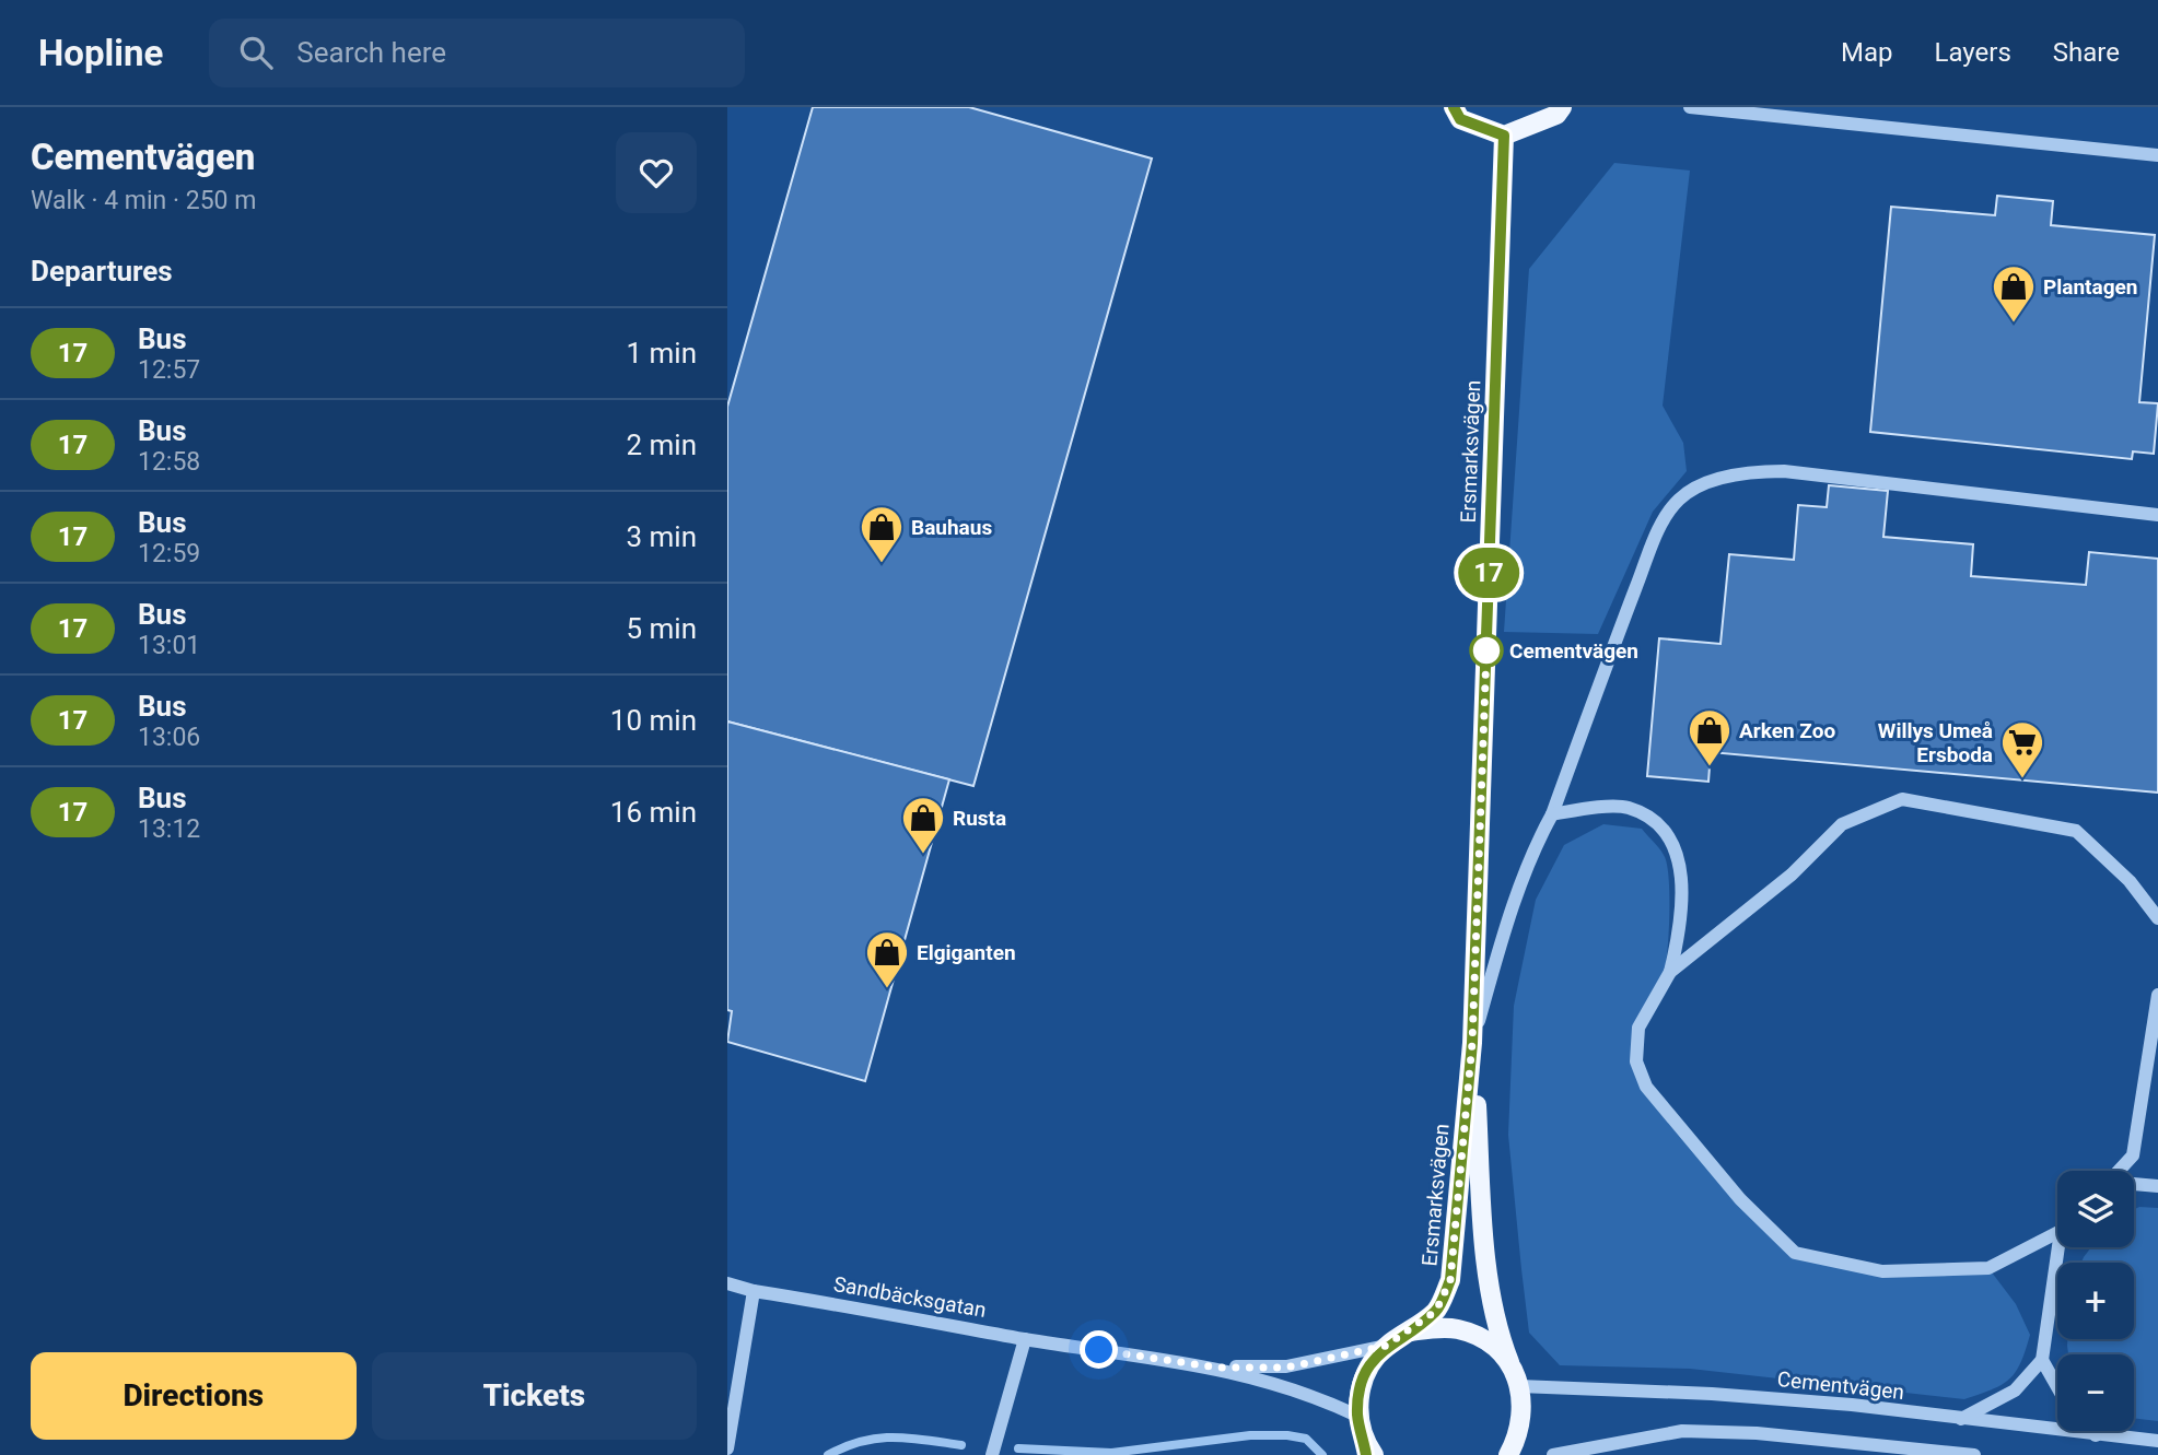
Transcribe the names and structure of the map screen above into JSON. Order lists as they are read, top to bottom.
{
  "streets": {
    "main road": ["Ersmarksvägen"],
    "street": ["Sandbäcksgatan", "Cementvägen"]
  },
  "crossings": [
    ["Ersmarksvägen", "Cementvägen"]
  ],
  "places": {
    "shop": [
      "Plantagen",
      "Bauhaus",
      "Arken Zoo",
      "Rusta",
      "Elgiganten"
    ],
    "other": ["Cementvägen"],
    "supermarket": ["Willys Umeå Ersboda"]
  },
  "lines": ["bus line 17"],
  "page": {
    "header": "Hopline",
    "search": "Search here",
    "nav": ["Map", "Layers", "Share"],
    "heading": [
      ["Cementvägen", "Walk · 4 min · 250 m"],
      "Departures"
    ],
    "on_map": "17",
    "list": [
      {
        "mark": "17",
        "name": "Bus",
        "note": "12:57",
        "value": "1 min"
      },
      {
        "mark": "17",
        "name": "Bus",
        "note": "12:58",
        "value": "2 min"
      },
      {
        "mark": "17",
        "name": "Bus",
        "note": "12:59",
        "value": "3 min"
      },
      {
        "mark": "17",
        "name": "Bus",
        "note": "13:01",
        "value": "5 min"
      },
      {
        "mark": "17",
        "name": "Bus",
        "note": "13:06",
        "value": "10 min"
      },
      {
        "mark": "17",
        "name": "Bus",
        "note": "13:12",
        "value": "16 min"
      }
    ],
    "map_buttons": ["+", "−"],
    "buttons": ["Directions", "Tickets"]
  }
}
